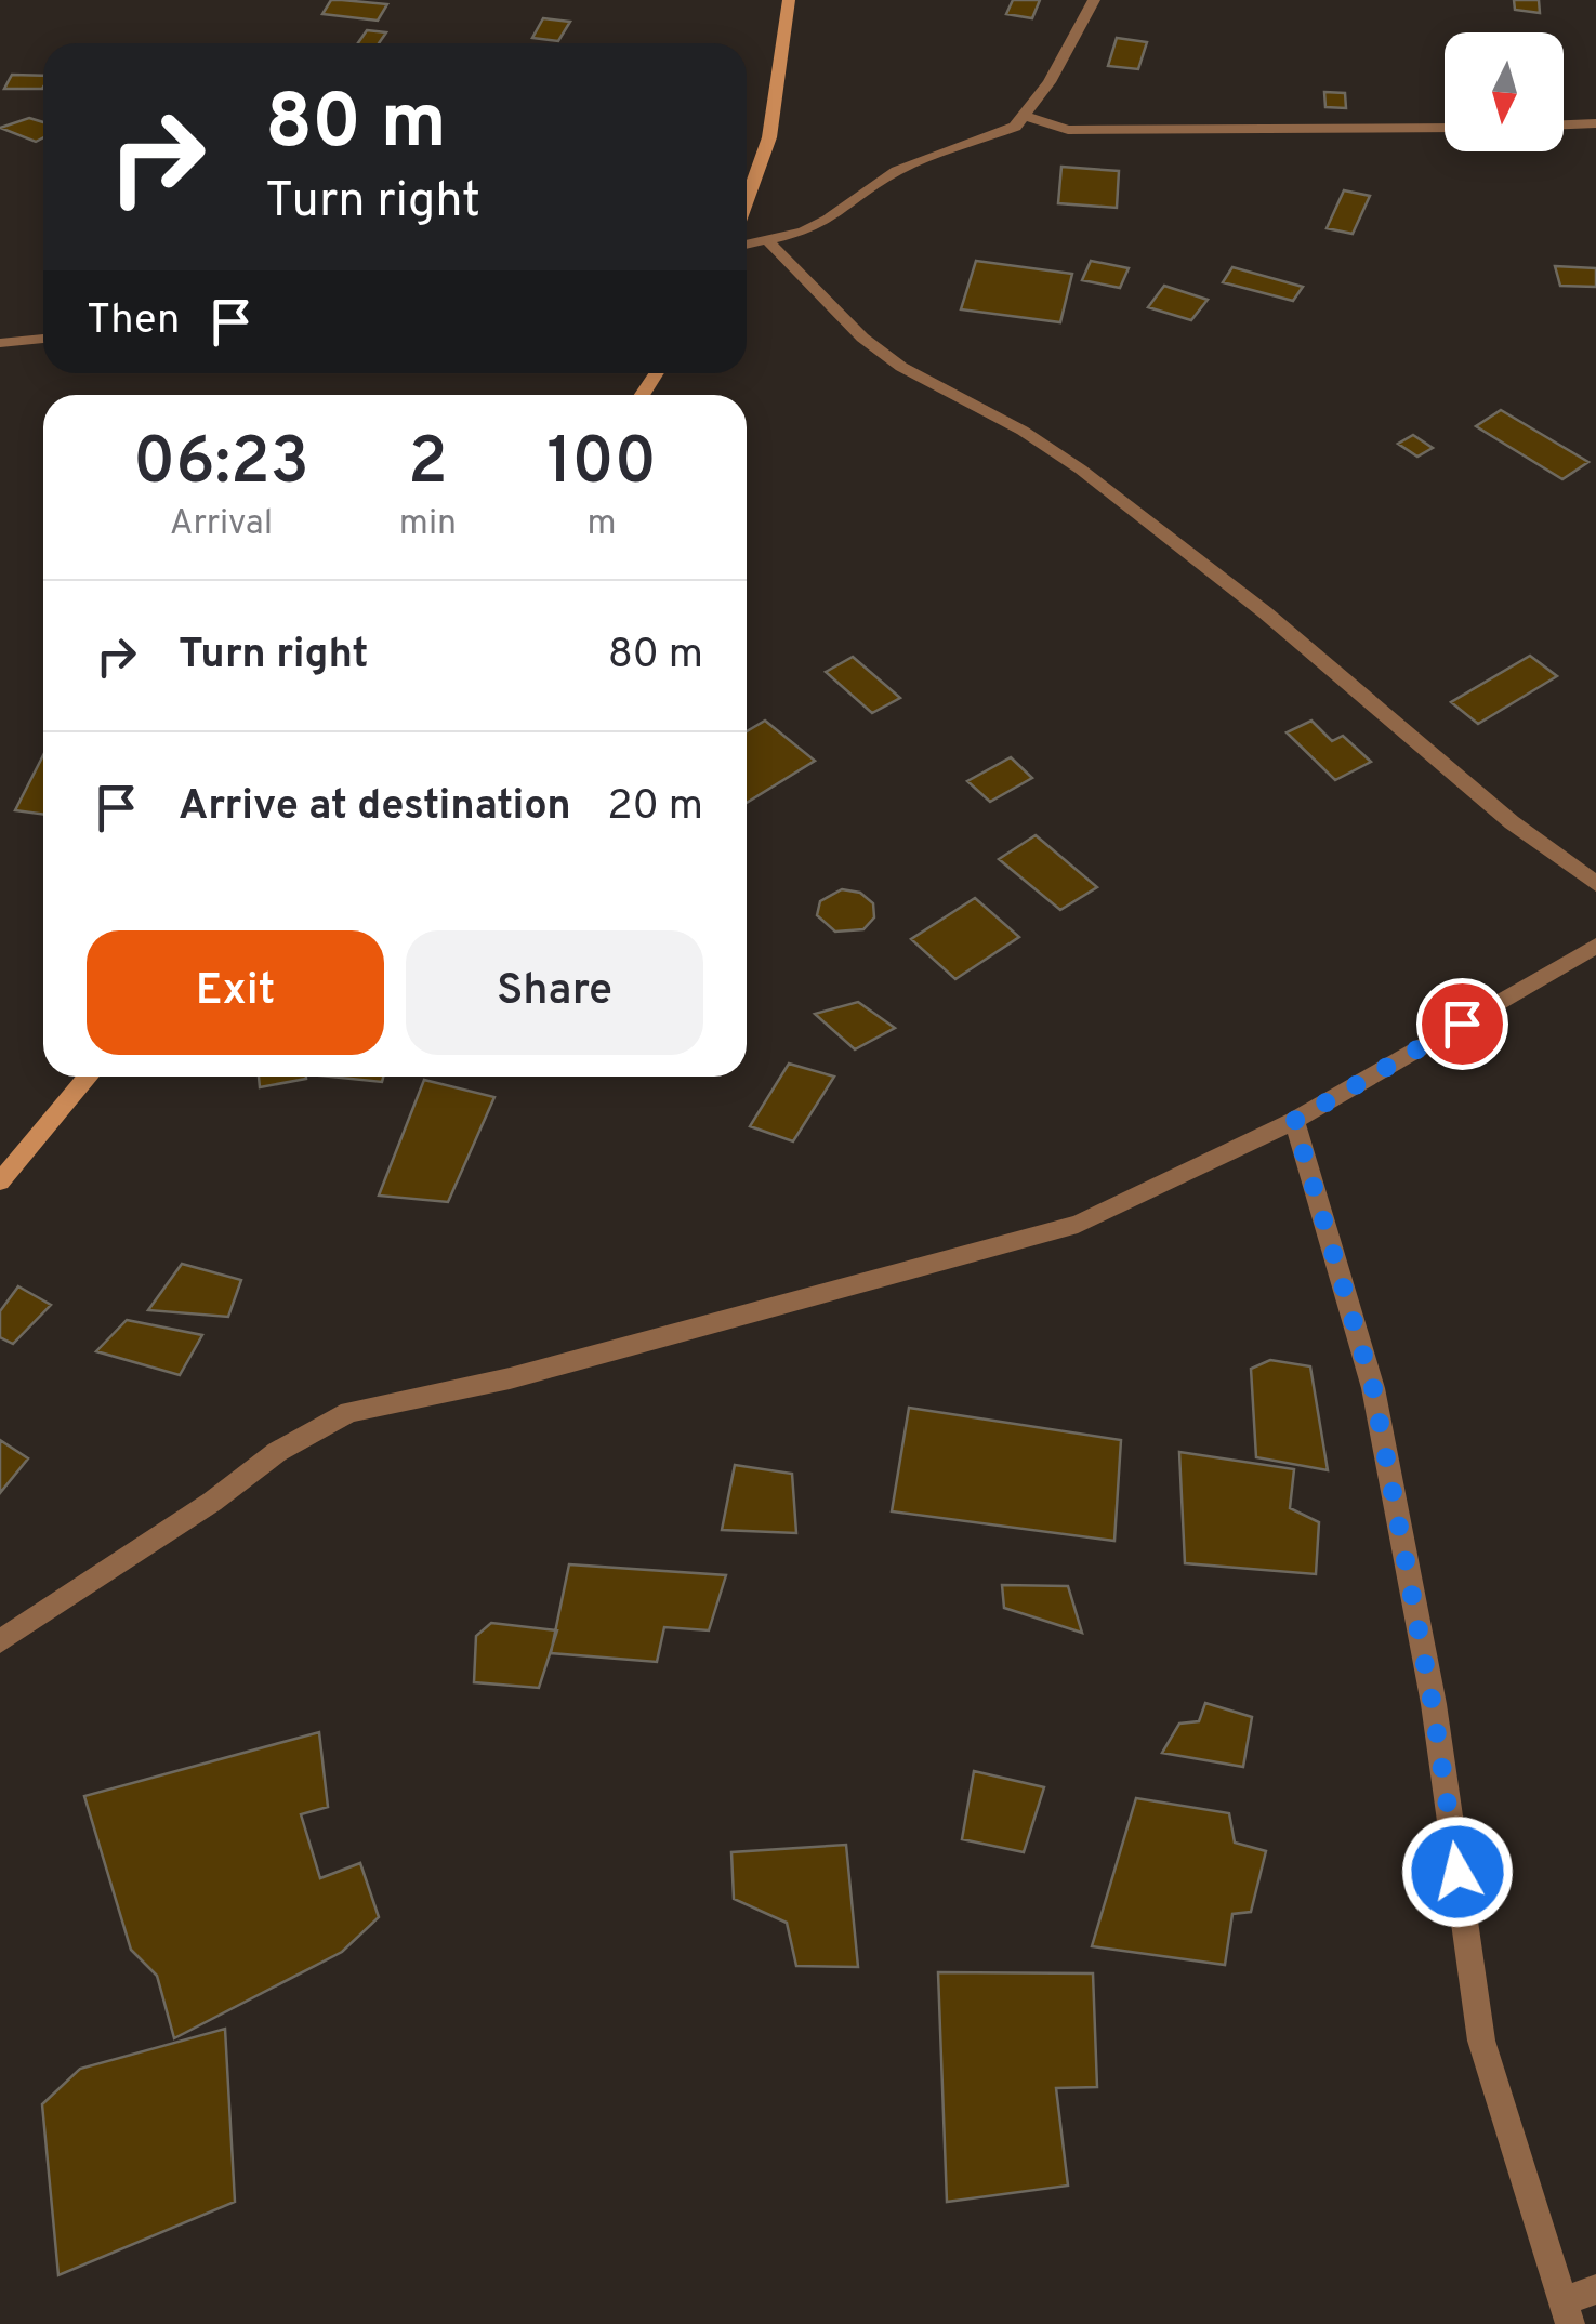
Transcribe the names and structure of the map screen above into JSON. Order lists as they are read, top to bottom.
{
  "north": "bottom",
  "page": {
    "turn": ["80 m", "Turn right"],
    "then": "Then",
    "eta": [
      "06:23",
      "Arrival",
      "2",
      "min",
      "100",
      "m"
    ],
    "list": [
      {
        "name": "Turn right",
        "value": "80 m"
      },
      {
        "name": "Arrive at destination",
        "value": "20 m"
      }
    ],
    "buttons": ["Exit", "Share"]
  }
}
